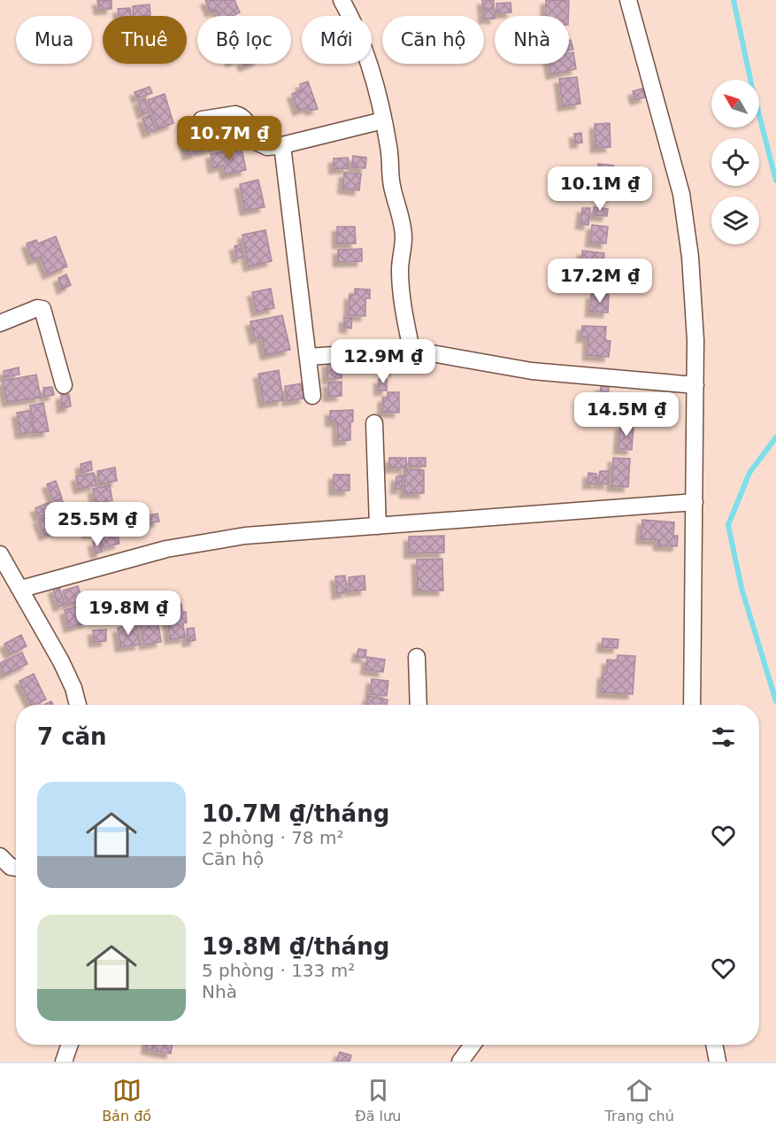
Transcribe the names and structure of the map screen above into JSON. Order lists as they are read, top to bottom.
{
  "north": "top left",
  "page": {
    "chip": [
      "Mua",
      "Thuê",
      "Bộ lọc",
      "Mới",
      "Căn hộ",
      "Nhà"
    ],
    "price": [
      "10.7M ₫",
      "10.1M ₫",
      "17.2M ₫",
      "12.9M ₫",
      "14.5M ₫",
      "25.5M ₫",
      "19.8M ₫"
    ],
    "heading": "7 căn",
    "list": [
      {
        "name": "10.7M ₫/tháng",
        "note": "2 phòng · 78 m² · Căn hộ"
      },
      {
        "name": "19.8M ₫/tháng",
        "note": "5 phòng · 133 m² · Nhà"
      }
    ],
    "tabs": ["Bản đồ", "Đã lưu", "Trang chủ"]
  }
}
